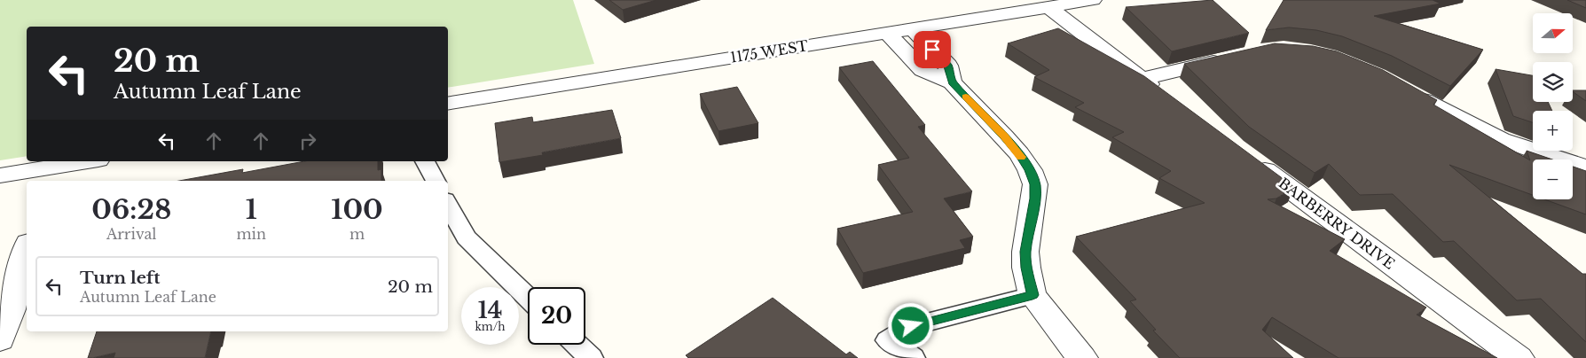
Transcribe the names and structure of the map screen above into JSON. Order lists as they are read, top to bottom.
{
  "streets": {
    "street": ["1175 WEST", "BARBERRY DRIVE"]
  },
  "north": "right",
  "page": {
    "map_buttons": ["+", "−"],
    "turn": ["20 m", "Autumn Leaf Lane"],
    "eta": [
      "06:28",
      "Arrival",
      "1",
      "min",
      "100",
      "m"
    ],
    "list": [
      {
        "name": "Turn left",
        "note": "Autumn Leaf Lane",
        "value": "20 m"
      }
    ],
    "speed": "14 km/h",
    "limit": "20"
  }
}
